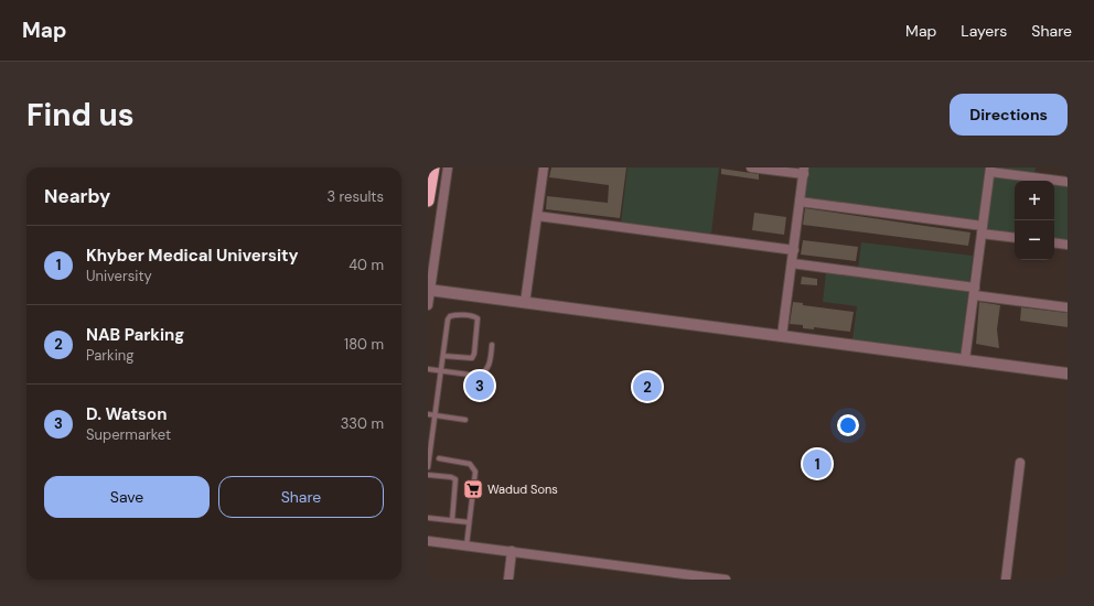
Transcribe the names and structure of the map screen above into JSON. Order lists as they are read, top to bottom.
{
  "places": {
    "supermarket": ["Wadud Sons"]
  },
  "page": {
    "header": "Map",
    "nav": ["Map", "Layers", "Share"],
    "buttons": [
      "Directions",
      ["Save", "Share"]
    ],
    "title": "Find us",
    "heading": ["Nearby", "3 results"],
    "map_buttons": ["+", "−"],
    "list": [
      {
        "mark": "1",
        "name": "Khyber Medical University",
        "note": "University",
        "value": "40 m"
      },
      {
        "mark": "2",
        "name": "NAB Parking",
        "note": "Parking",
        "value": "180 m"
      },
      {
        "mark": "3",
        "name": "D. Watson",
        "note": "Supermarket",
        "value": "330 m"
      }
    ],
    "pins": ["3", "2", "1"]
  }
}
